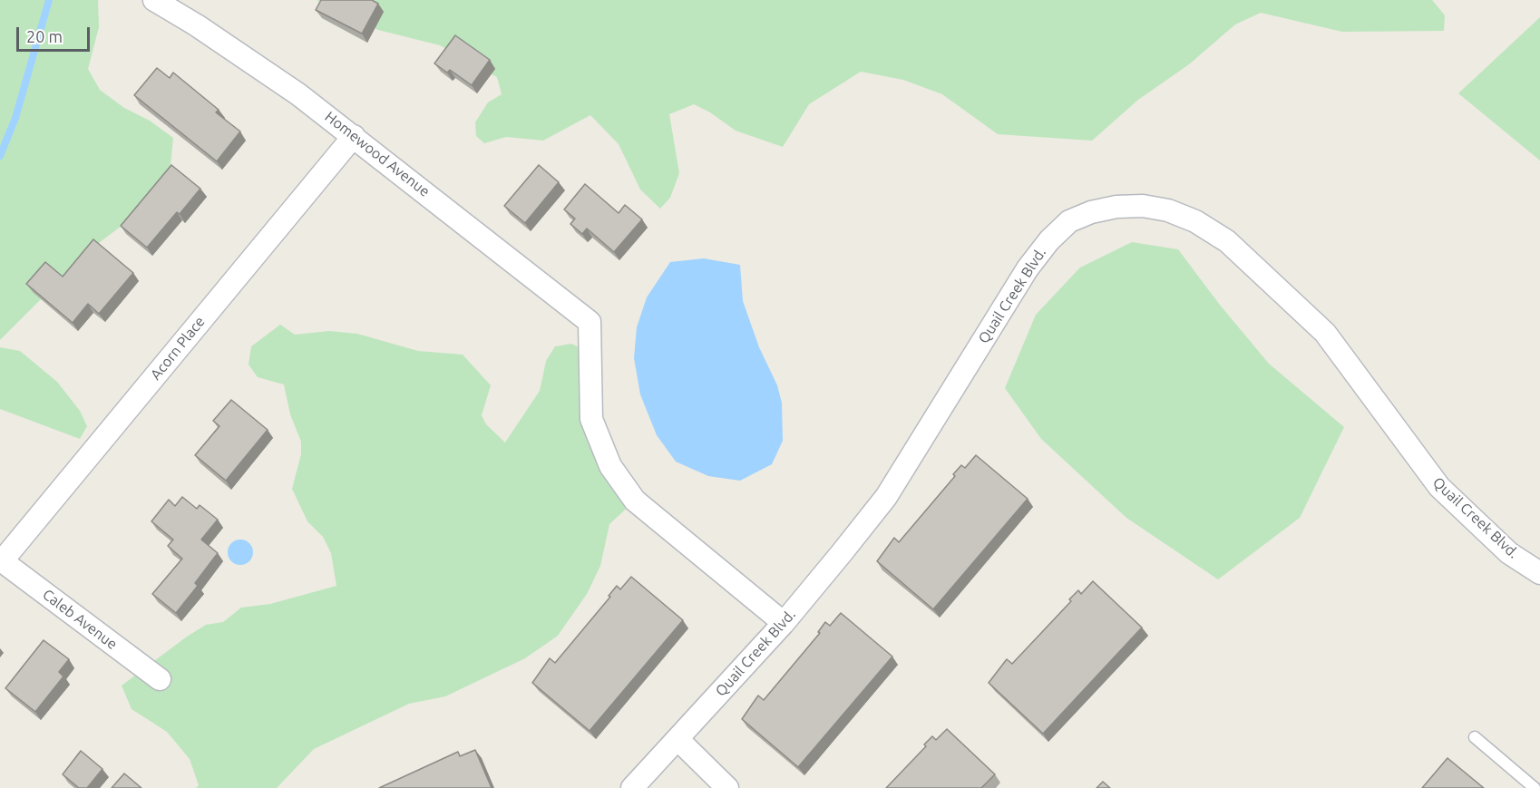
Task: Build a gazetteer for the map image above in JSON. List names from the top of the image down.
{
  "streets": {
    "street": [
      "Homewood Avenue",
      "Quail Creek Blvd.",
      "Acorn Place",
      "Caleb Avenue"
    ]
  },
  "crossings": [
    ["Homewood Avenue", "Quail Creek Blvd."],
    ["Homewood Avenue", "Acorn Place"],
    ["Acorn Place", "Caleb Avenue"]
  ],
  "scale_bar": "20 m"
}
